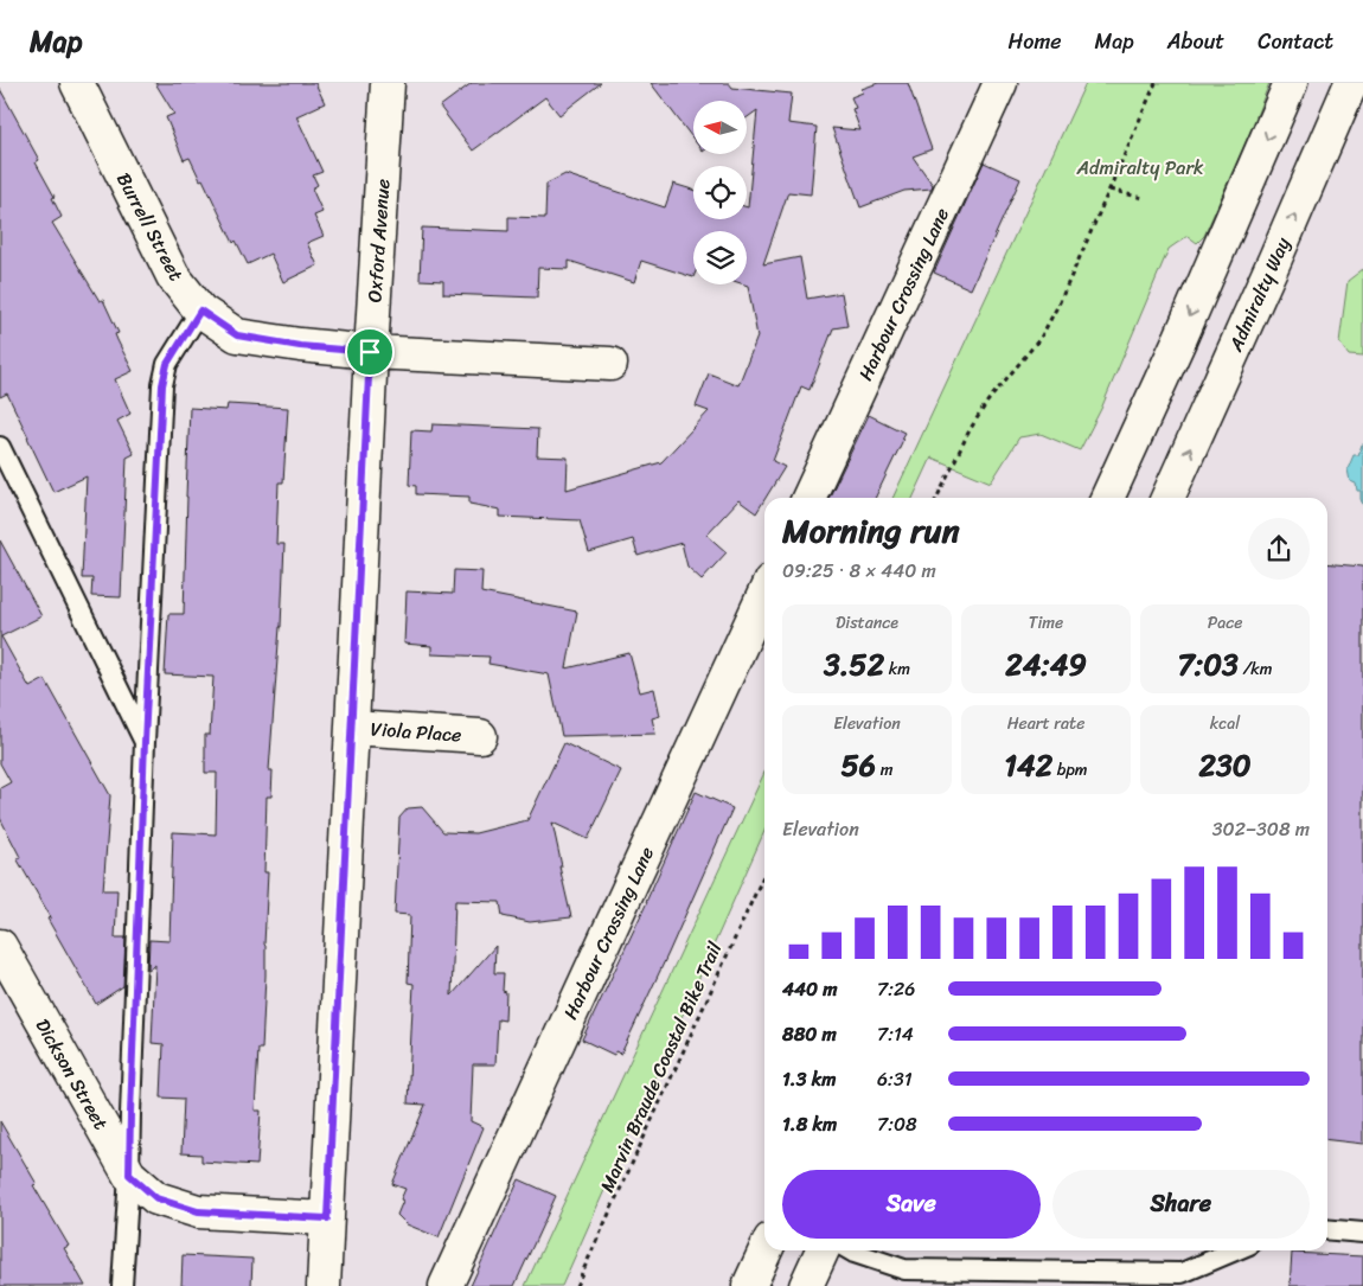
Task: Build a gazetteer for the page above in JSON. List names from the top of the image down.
{
  "streets": {
    "street": [
      "Burrell Street",
      "Oxford Avenue",
      "Harbour Crossing Lane",
      "Admiralty Way",
      "Viola Place",
      "Dickson Street"
    ],
    "path": ["Marvin Braude Coastal Bike Trail"]
  },
  "crossings": [
    ["Burrell Street", "Oxford Avenue"],
    ["Oxford Avenue", "Viola Place"],
    ["Oxford Avenue", "Dickson Street"]
  ],
  "parks": ["Admiralty Park"],
  "north": "left",
  "page": {
    "header": "Map",
    "nav": [
      "Home",
      "Map",
      "About",
      "Contact"
    ],
    "heading": ["Morning run", "09:25 · 8 × 440 m"],
    "stats": [
      ["Distance", "3.52 km"],
      ["Time", "24:49"],
      ["Pace", "7:03 /km"],
      ["Elevation", "56 m"],
      ["Heart rate", "142 bpm"],
      ["kcal", "230"]
    ],
    "chart": ["Elevation", "302–308 m"],
    "list": [
      {
        "name": "440 m",
        "note": "7:26"
      },
      {
        "name": "880 m",
        "note": "7:14"
      },
      {
        "name": "1.3 km",
        "note": "6:31"
      },
      {
        "name": "1.8 km",
        "note": "7:08"
      }
    ],
    "buttons": ["Save", "Share"]
  }
}
